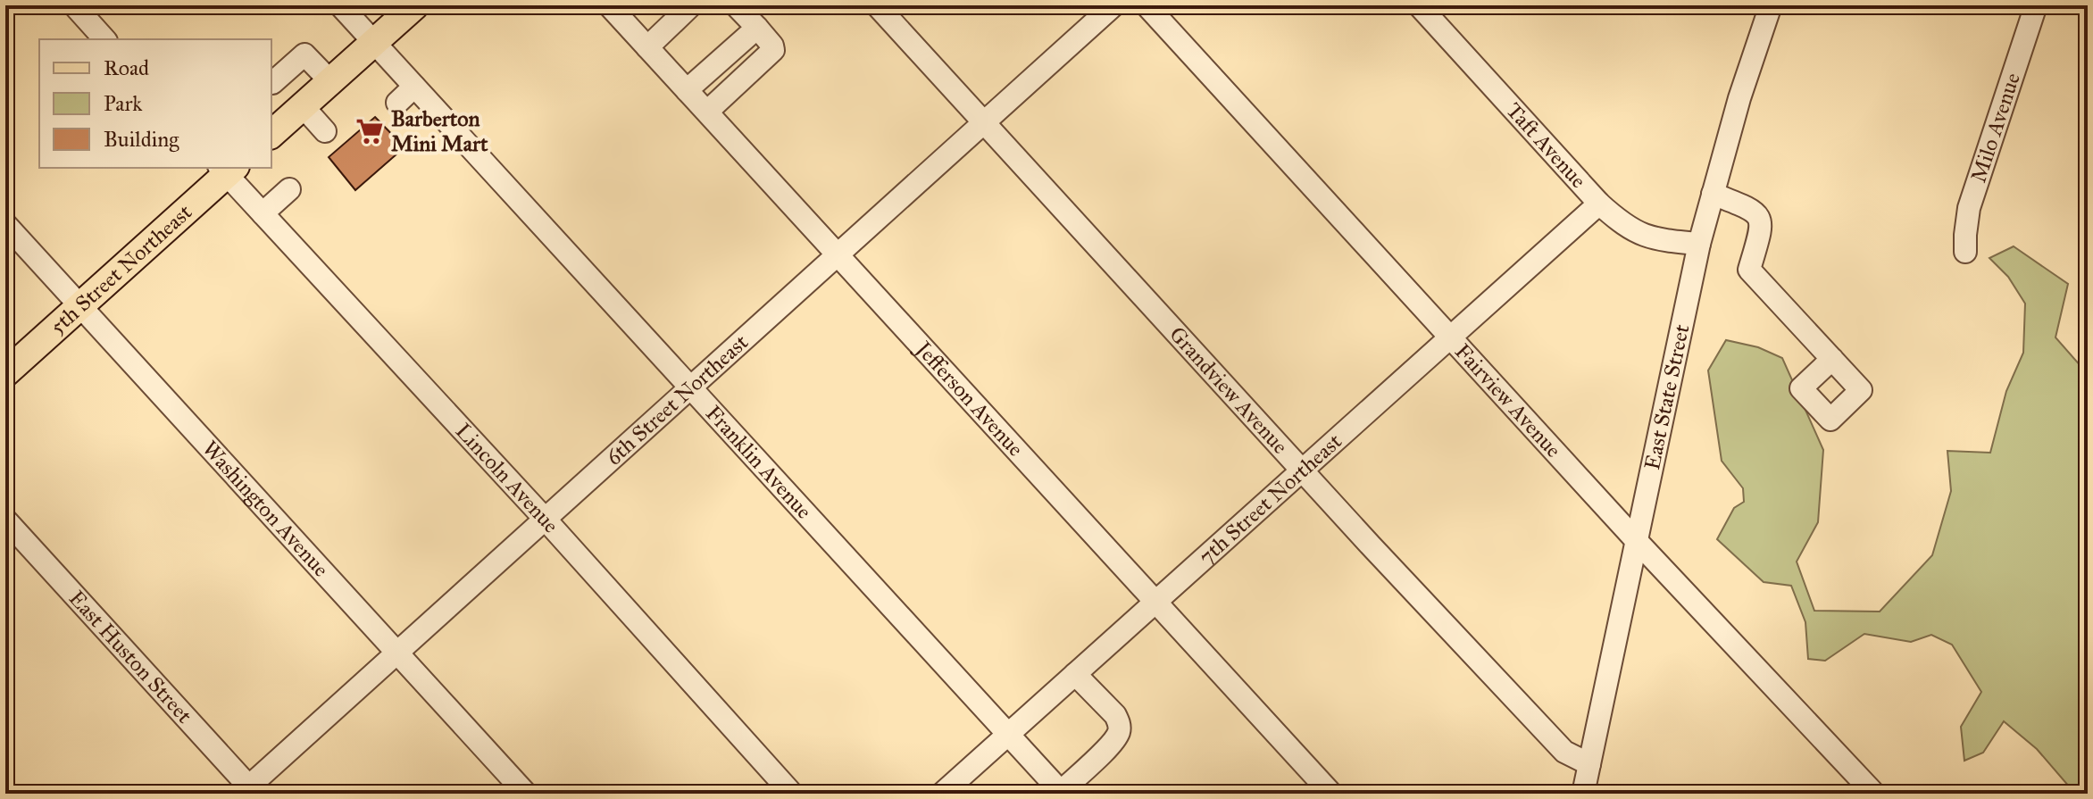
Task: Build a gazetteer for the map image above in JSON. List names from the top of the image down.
{
  "streets": {
    "main road": ["5th Street Northeast"],
    "street": [
      "Milo Avenue",
      "Taft Avenue",
      "Grandview Avenue",
      "East State Street",
      "6th Street Northeast",
      "Jefferson Avenue",
      "Fairview Avenue",
      "Franklin Avenue",
      "Lincoln Avenue",
      "7th Street Northeast",
      "Washington Avenue",
      "East Huston Street"
    ]
  },
  "crossings": [
    ["Taft Avenue", "East State Street"],
    ["Taft Avenue", "7th Street Northeast"],
    ["5th Street Northeast", "Lincoln Avenue"],
    ["5th Street Northeast", "Washington Avenue"],
    ["Grandview Avenue", "East State Street"],
    ["Grandview Avenue", "6th Street Northeast"],
    ["Grandview Avenue", "7th Street Northeast"],
    ["East State Street", "Fairview Avenue"],
    ["6th Street Northeast", "Jefferson Avenue"],
    ["6th Street Northeast", "Franklin Avenue"],
    ["6th Street Northeast", "Lincoln Avenue"],
    ["6th Street Northeast", "Washington Avenue"],
    ["6th Street Northeast", "East Huston Street"],
    ["Jefferson Avenue", "7th Street Northeast"],
    ["Fairview Avenue", "7th Street Northeast"],
    ["Franklin Avenue", "7th Street Northeast"]
  ],
  "places": {
    "supermarket": ["Barberton Mini Mart"]
  },
  "legend": ["Road", "Park", "Building"]
}
